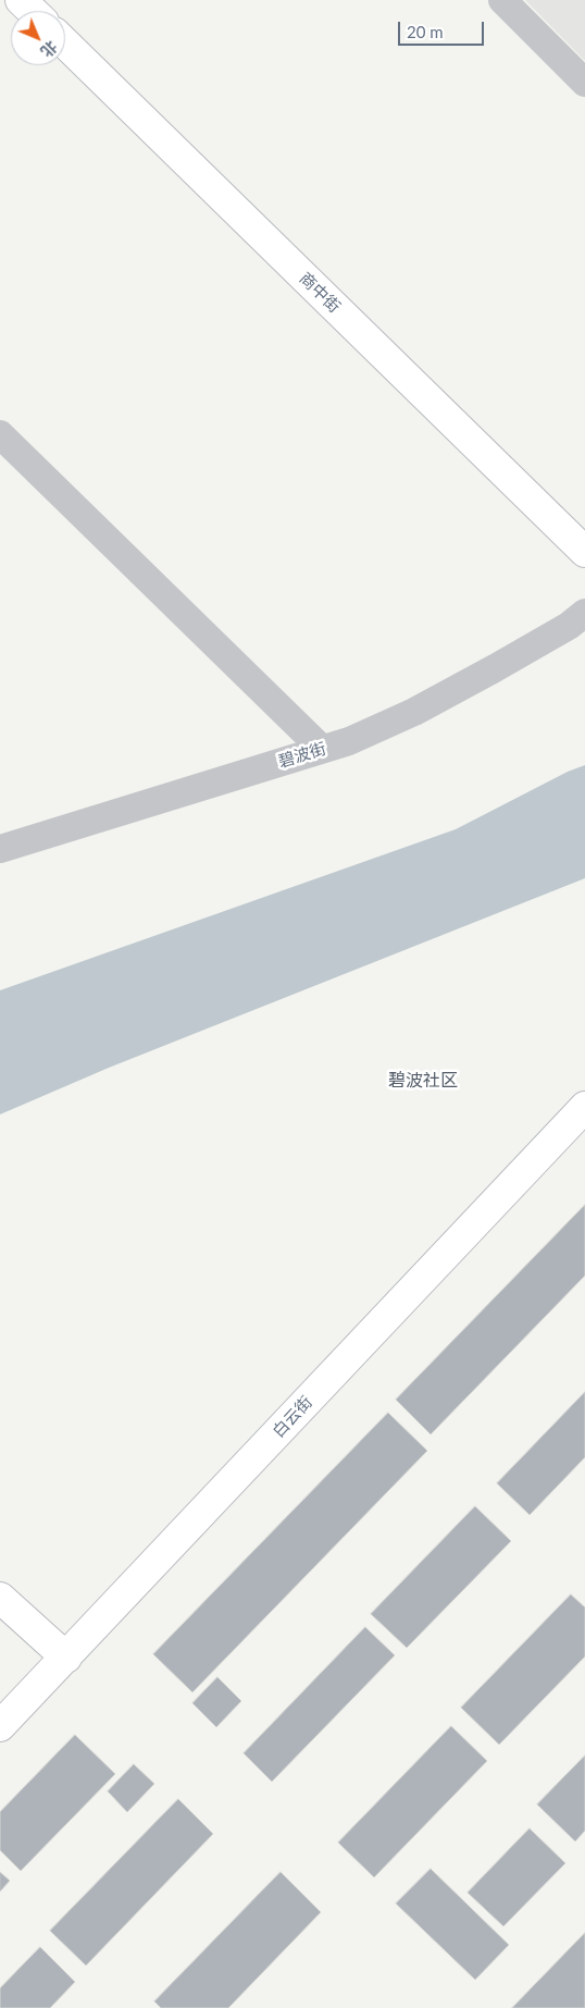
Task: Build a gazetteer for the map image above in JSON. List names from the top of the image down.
{
  "streets": {
    "street": ["商中街", "碧波街", "白云街"]
  },
  "districts": ["碧波社区"],
  "scale_bar": "20 m",
  "north": "bottom right"
}
